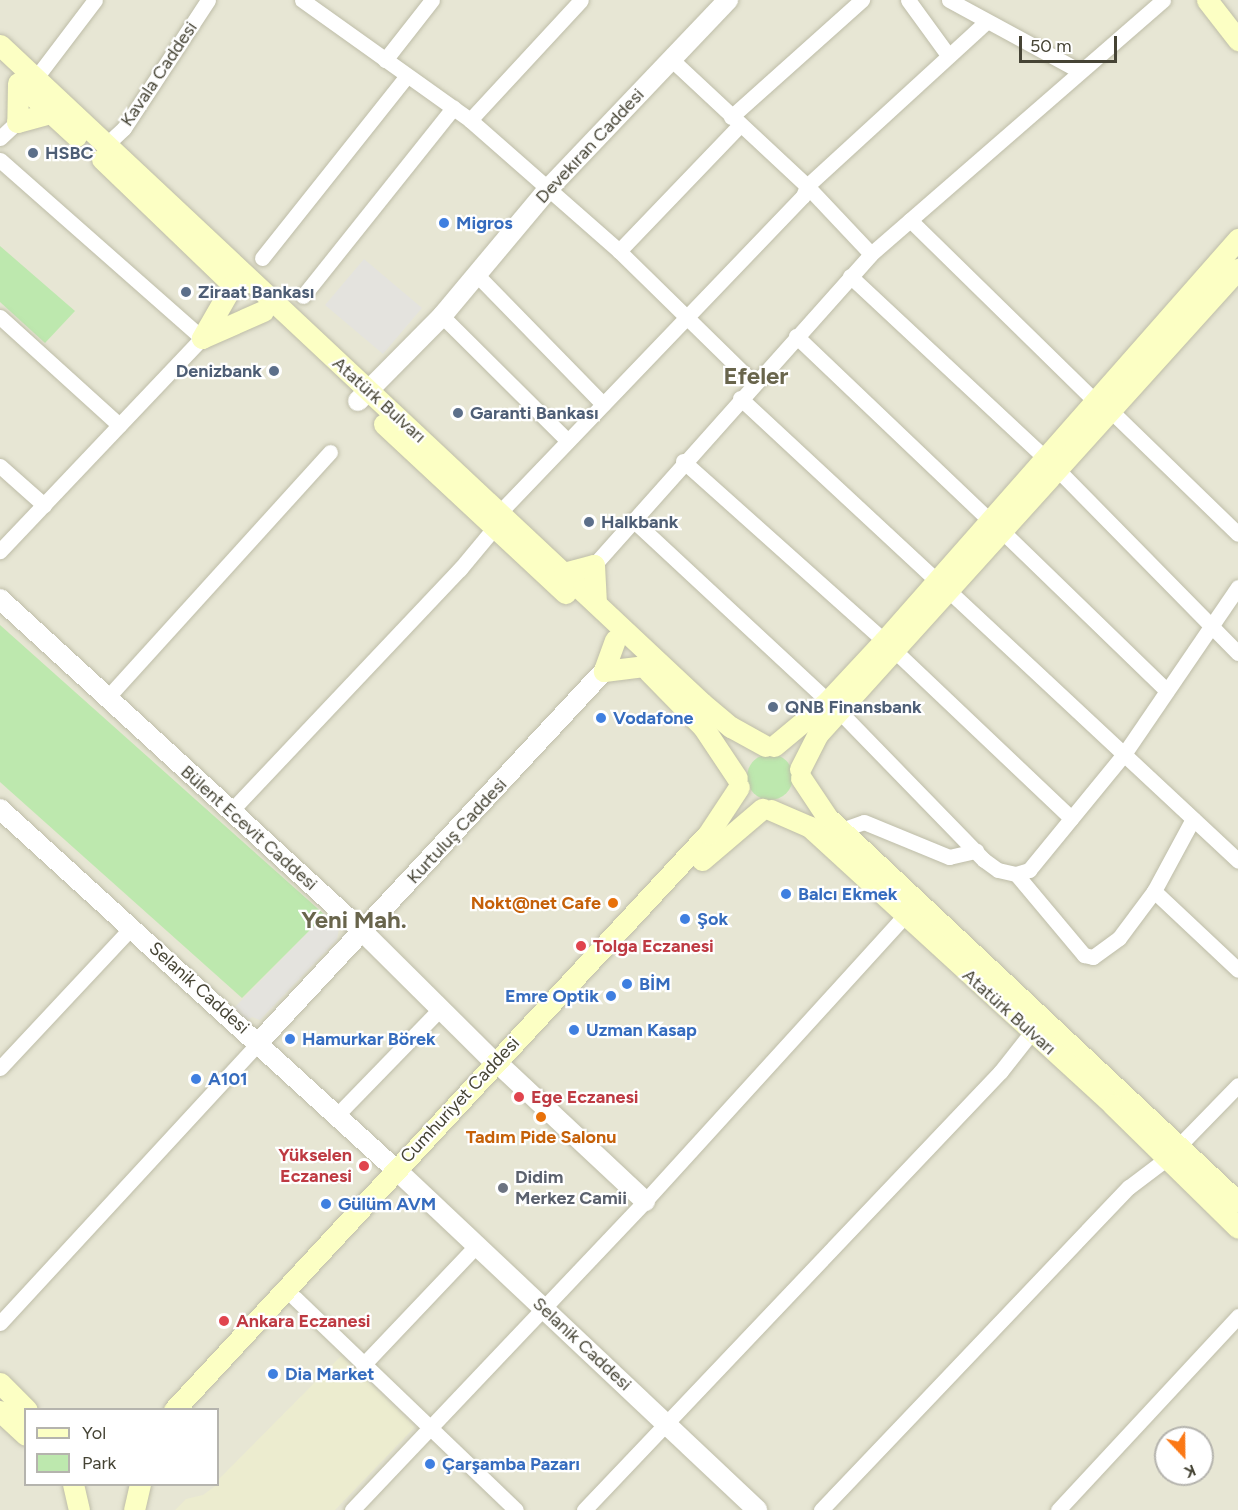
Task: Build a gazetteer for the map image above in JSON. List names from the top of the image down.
{
  "streets": {
    "main road": ["Atatürk Bulvarı", "Cumhuriyet Caddesi"],
    "street": [
      "Kavala Caddesi",
      "Devekıran Caddesi",
      "Bülent Ecevit Caddesi",
      "Kurtuluş Caddesi",
      "Selanik Caddesi"
    ]
  },
  "crossings": [
    ["Kavala Caddesi", "Atatürk Bulvarı"],
    ["Devekıran Caddesi", "Atatürk Bulvarı"],
    ["Atatürk Bulvarı", "Cumhuriyet Caddesi"],
    ["Bülent Ecevit Caddesi", "Kurtuluş Caddesi"],
    ["Bülent Ecevit Caddesi", "Cumhuriyet Caddesi"],
    ["Kurtuluş Caddesi", "Selanik Caddesi"],
    ["Selanik Caddesi", "Cumhuriyet Caddesi"]
  ],
  "districts": ["Efeler", "Yeni Mah."],
  "places": [
    "HSBC",
    "Migros",
    "Ziraat Bankası",
    "Denizbank",
    "Garanti Bankası",
    "Halkbank",
    "QNB Finansbank",
    "Vodafone",
    "Balcı Ekmek",
    "Nokt@net Cafe",
    "Şok",
    "Tolga Eczanesi",
    "BİM",
    "Emre Optik",
    "Uzman Kasap",
    "Hamurkar Börek",
    "A101",
    "Ege Eczanesi",
    "Tadım Pide Salonu",
    "Yükselen Eczanesi",
    "Didim Merkez Camii",
    "Gülüm AVM",
    "Ankara Eczanesi",
    "Dia Market",
    "Çarşamba Pazarı"
  ],
  "legend": ["Yol", "Park"],
  "scale_bar": "50 m",
  "north": "bottom"
}
